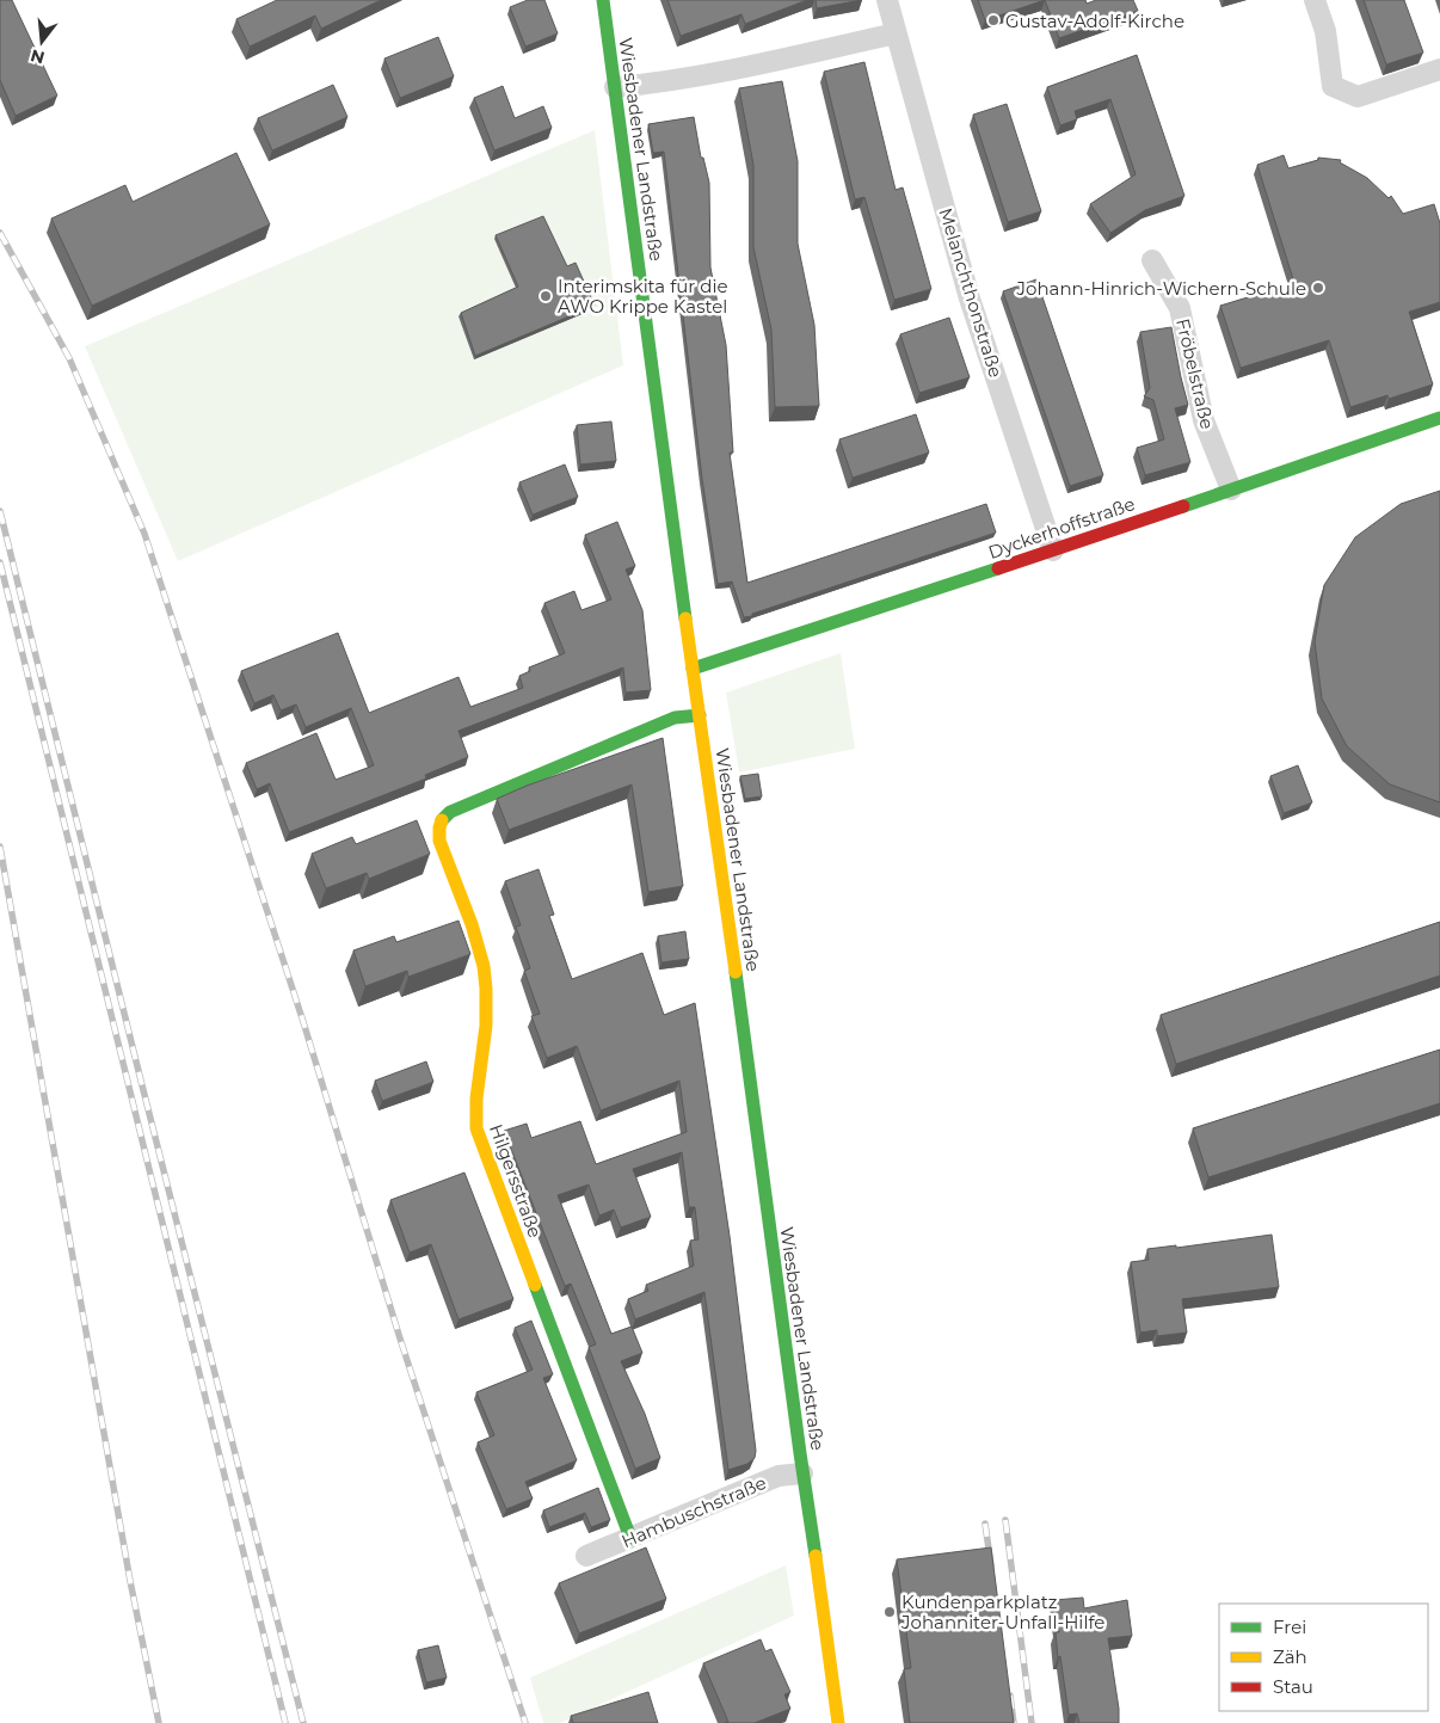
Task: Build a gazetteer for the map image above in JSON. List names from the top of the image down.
{
  "streets": {
    "street": [
      "Wiesbadener Landstraße",
      "Melanchthonstraße",
      "Fröbelstraße",
      "Dyckerhoffstraße",
      "Hilgersstraße",
      "Hambuschstraße"
    ]
  },
  "crossings": [
    ["Wiesbadener Landstraße", "Dyckerhoffstraße"],
    ["Wiesbadener Landstraße", "Hilgersstraße"],
    ["Wiesbadener Landstraße", "Hambuschstraße"],
    ["Melanchthonstraße", "Dyckerhoffstraße"],
    ["Fröbelstraße", "Dyckerhoffstraße"],
    ["Hilgersstraße", "Hambuschstraße"]
  ],
  "places": [
    "Gustav-Adolf-Kirche",
    "Johann-Hinrich-Wichern-Schule",
    "Interimskita für die AWO Krippe Kastel",
    "Kundenparkplatz Johanniter-Unfall-Hilfe"
  ],
  "legend": ["Frei", "Zäh", "Stau"],
  "north": "bottom"
}
